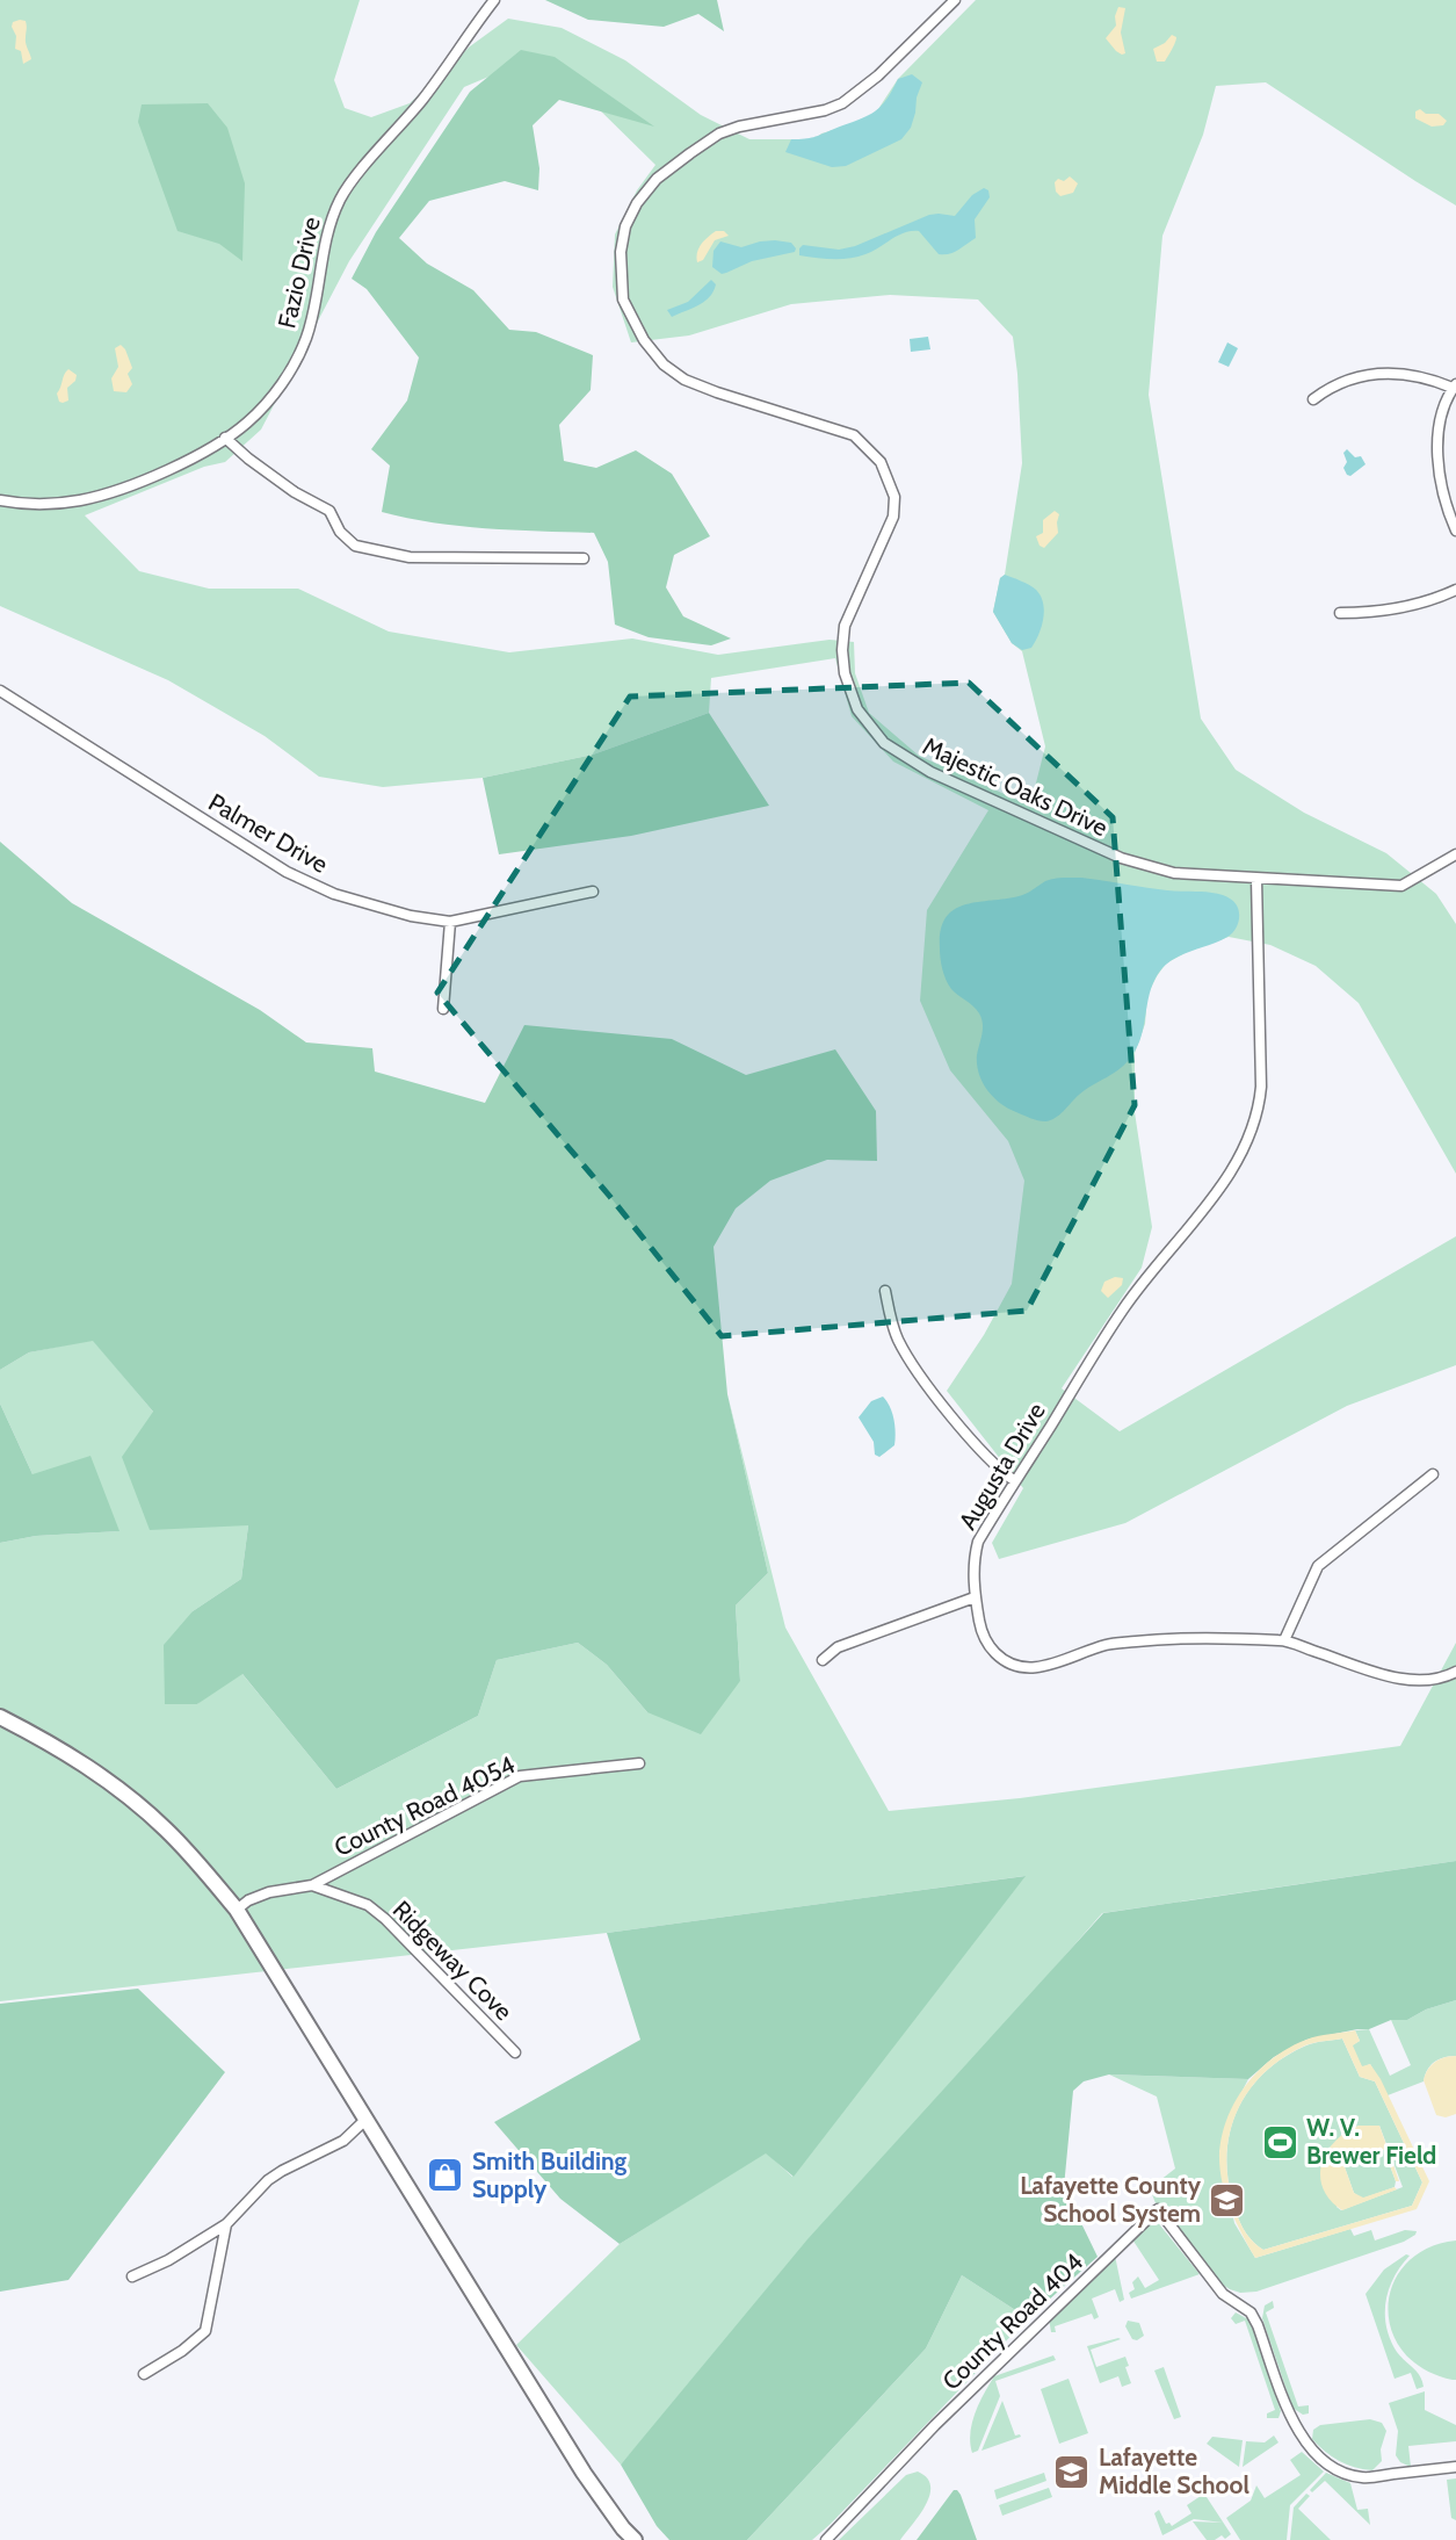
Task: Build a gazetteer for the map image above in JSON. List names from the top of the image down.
{
  "streets": {
    "street": [
      "Fazio Drive",
      "Majestic Oaks Drive",
      "Palmer Drive",
      "Augusta Drive",
      "County Road 4054",
      "Ridgeway Cove",
      "County Road 404"
    ]
  },
  "crossings": [
    ["Majestic Oaks Drive", "Augusta Drive"],
    ["County Road 4054", "Ridgeway Cove"]
  ],
  "places": {
    "sports": ["W. V. Brewer Field"],
    "shop": ["Smith Building Supply"],
    "school or university": ["Lafayette County School System", "Lafayette Middle School"]
  }
}
